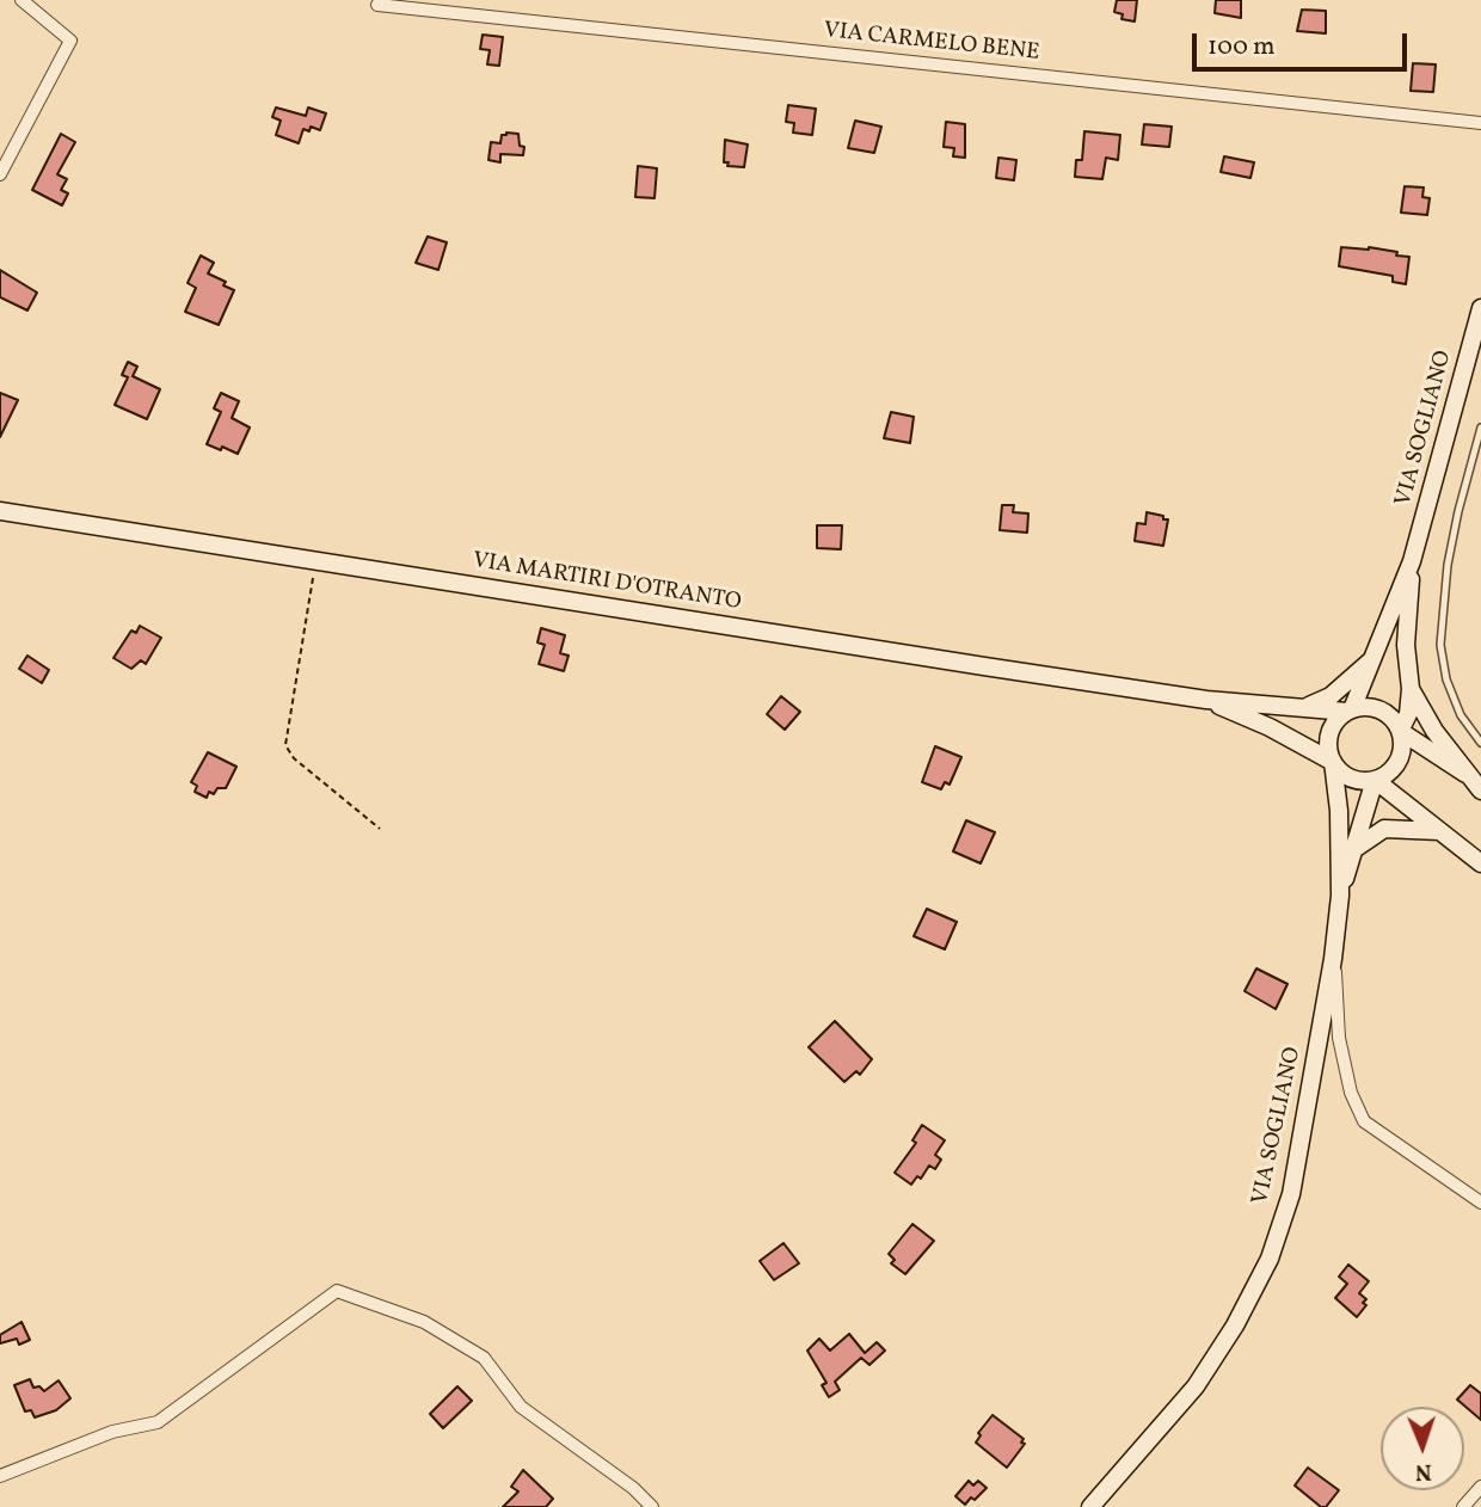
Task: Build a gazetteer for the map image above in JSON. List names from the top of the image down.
{
  "streets": {
    "main road": ["VIA SOGLIANO", "VIA MARTIRI D'OTRANTO"],
    "street": ["VIA CARMELO BENE"]
  },
  "crossings": [
    ["VIA SOGLIANO", "VIA MARTIRI D'OTRANTO"]
  ],
  "scale_bar": "100 m",
  "north": "bottom"
}
